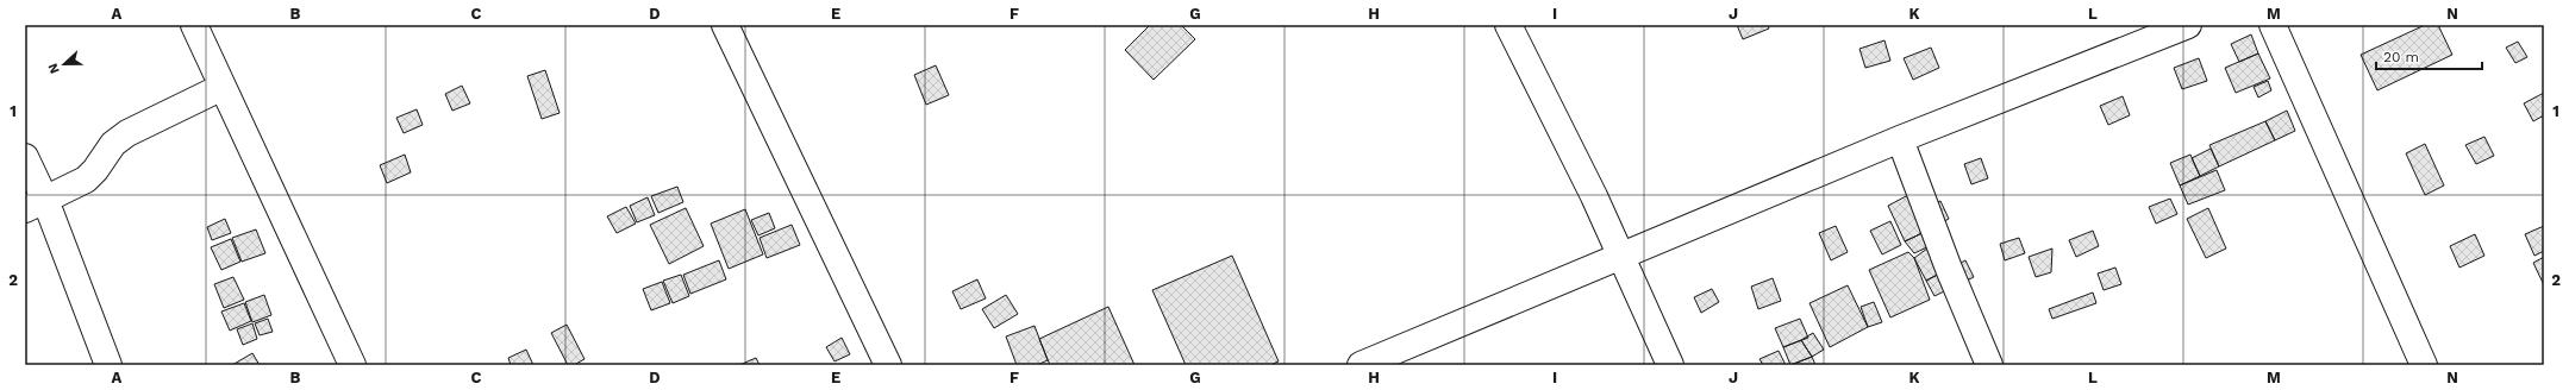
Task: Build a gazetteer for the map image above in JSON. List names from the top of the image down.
{
  "scale_bar": "20 m",
  "north": "left",
  "grid": {
    "columns": [
      "A",
      "B",
      "C",
      "D",
      "E",
      "F",
      "G",
      "H",
      "I",
      "J",
      "K",
      "L",
      "M",
      "N"
    ],
    "rows": ["1", "2"]
  }
}
